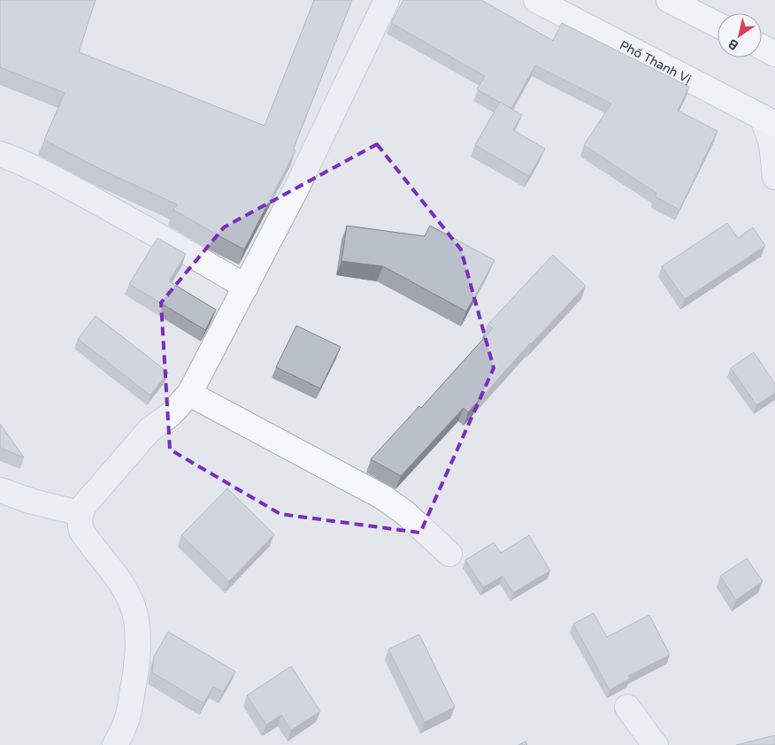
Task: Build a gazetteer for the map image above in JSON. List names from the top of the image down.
{
  "streets": {
    "main road": ["Phố Thanh Vị"]
  },
  "north": "bottom left"
}
